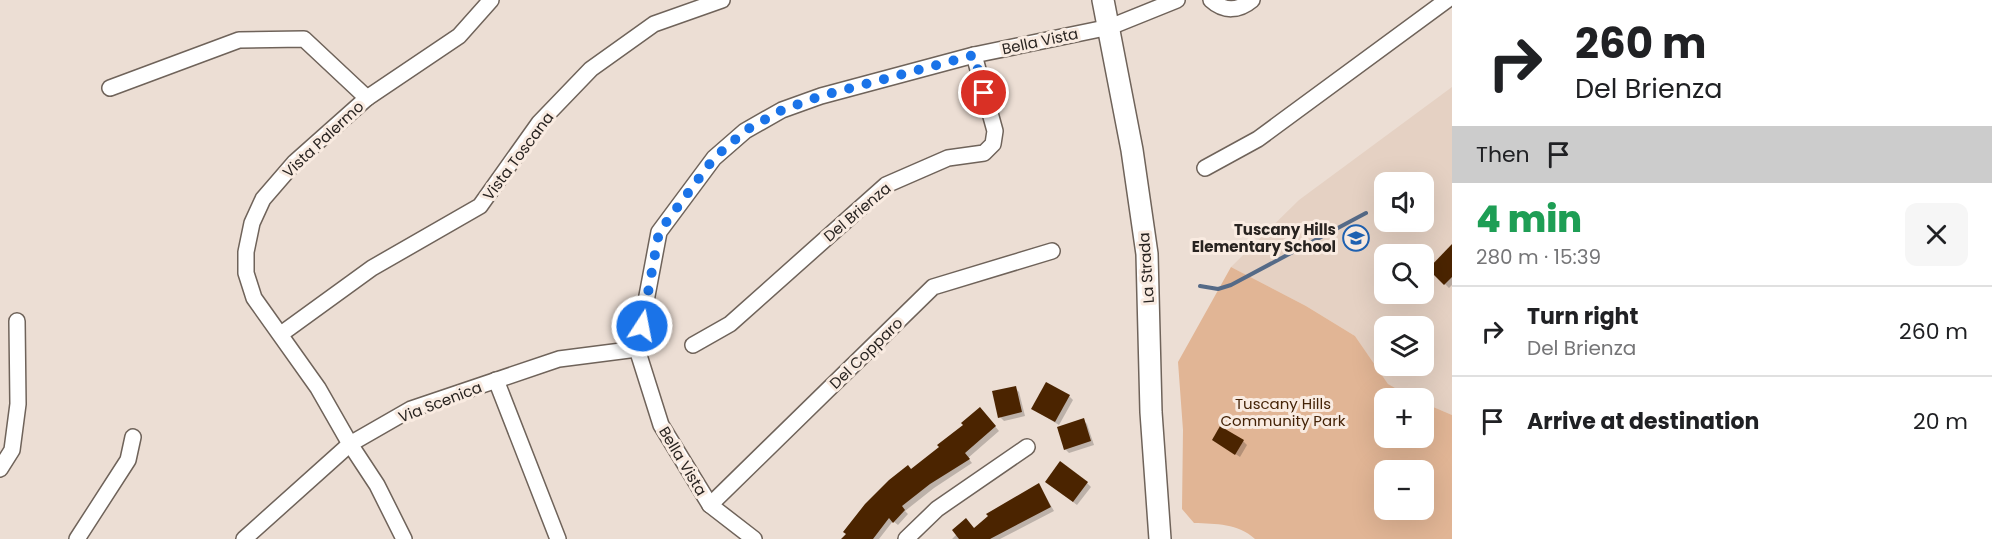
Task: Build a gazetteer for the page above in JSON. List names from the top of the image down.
{
  "streets": {
    "street": [
      "Bella Vista",
      "Vista Palermo",
      "Vista Toscana",
      "Del Brienza",
      "La Strada",
      "Del Copparo",
      "Via Scenica"
    ]
  },
  "crossings": [
    ["Bella Vista", "Del Brienza"],
    ["Bella Vista", "La Strada"],
    ["Bella Vista", "Del Copparo"],
    ["Bella Vista", "Via Scenica"],
    ["Vista Palermo", "Vista Toscana"],
    ["Vista Palermo", "Via Scenica"]
  ],
  "parks": ["Tuscany Hills Community Park"],
  "places": {
    "school or university": ["Tuscany Hills Elementary School"]
  },
  "page": {
    "turn": ["260 m", "Del Brienza"],
    "then": "Then",
    "map_buttons": ["+", "−"],
    "heading": ["4 min", "280 m · 15:39"],
    "list": [
      {
        "name": "Turn right",
        "note": "Del Brienza",
        "value": "260 m"
      },
      {
        "name": "Arrive at destination",
        "value": "20 m"
      }
    ]
  }
}
